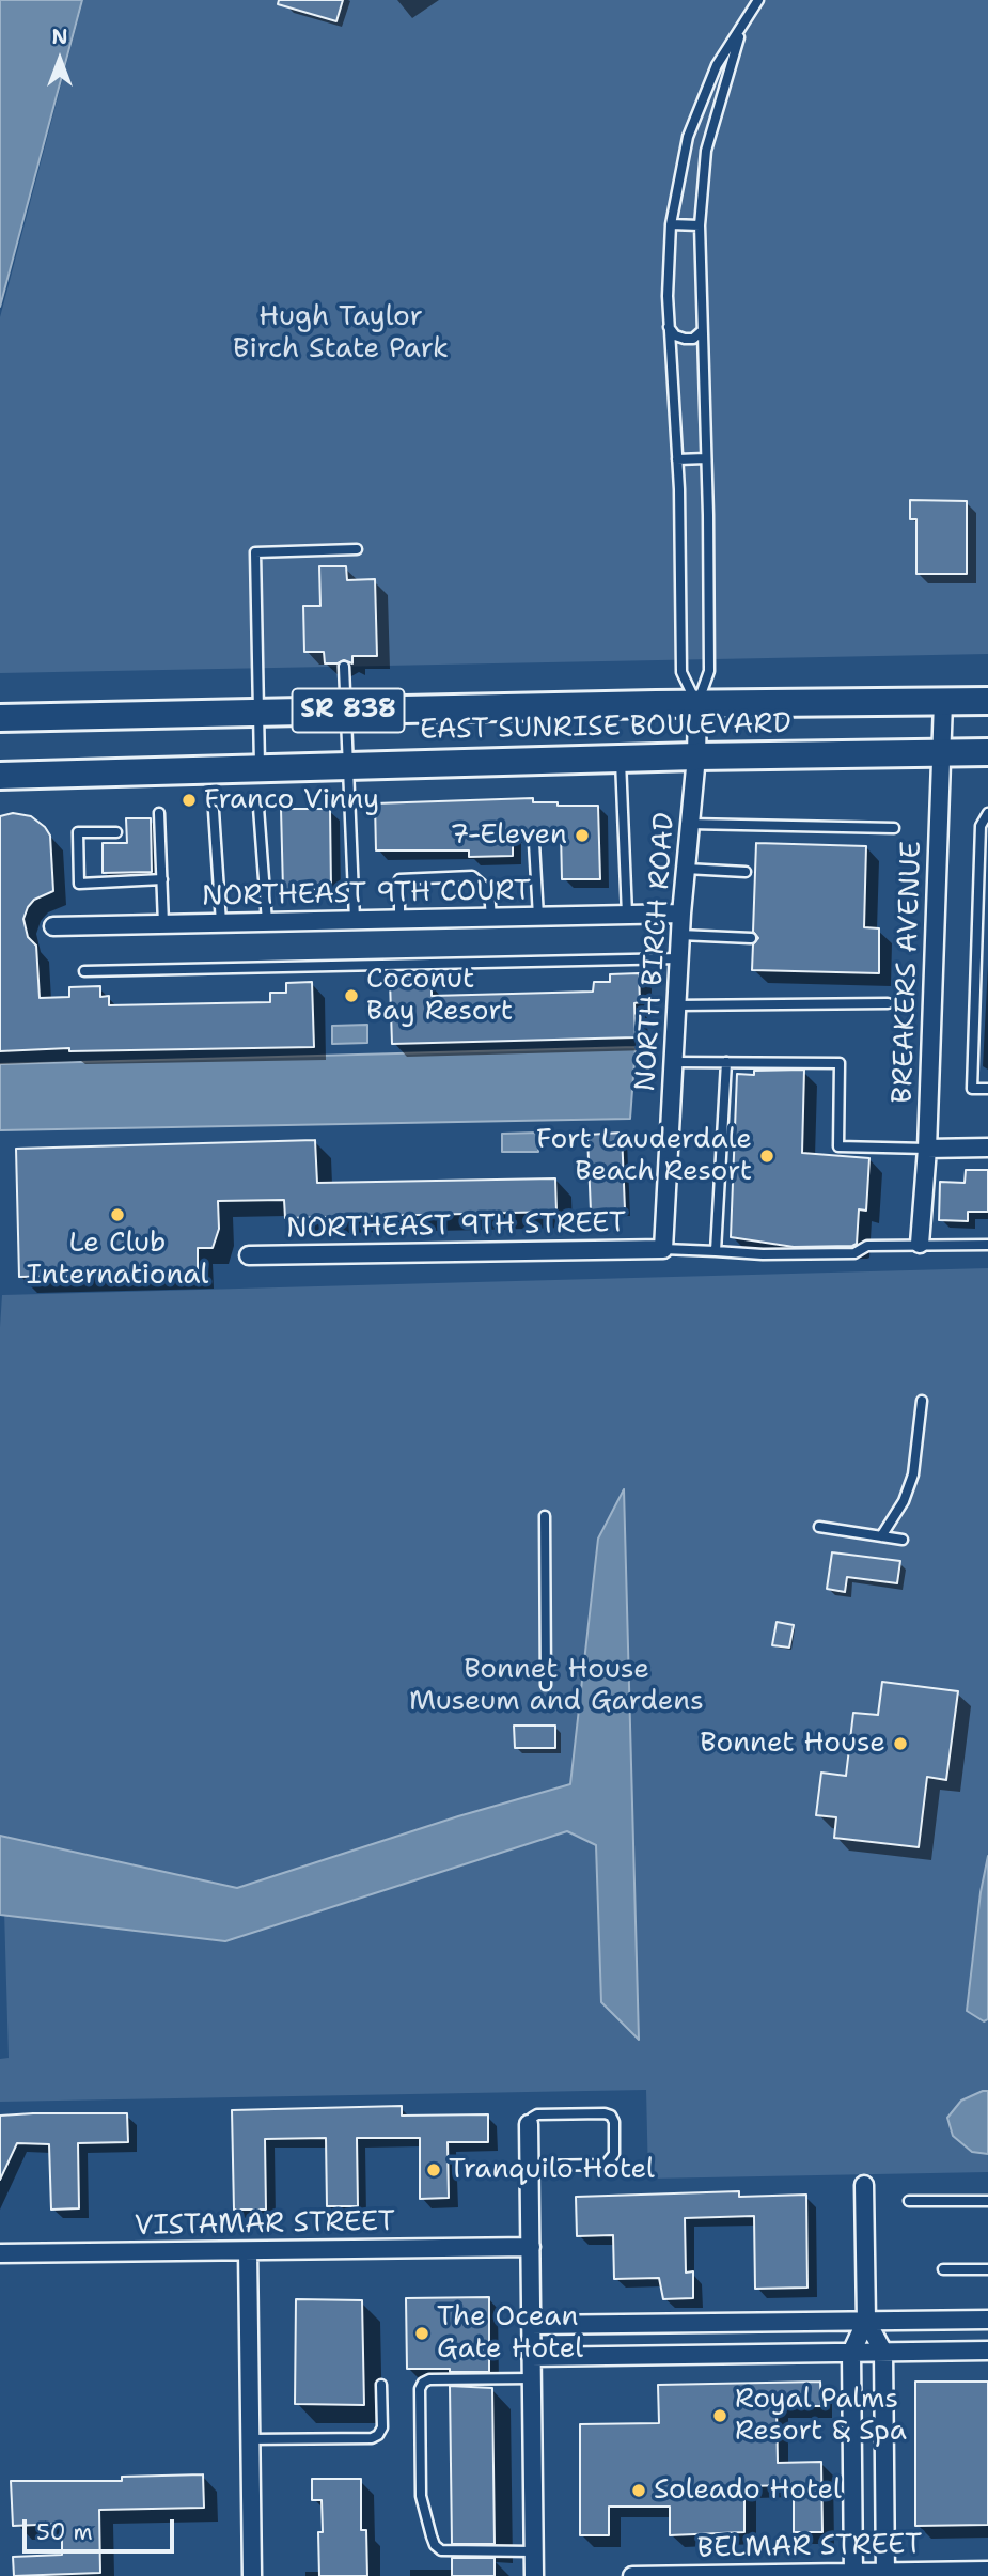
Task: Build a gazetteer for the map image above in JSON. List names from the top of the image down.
{
  "streets": {
    "main road": ["SR 838", "EAST SUNRISE BOULEVARD"],
    "street": [
      "NORTHEAST 9TH COURT",
      "NORTH BIRCH ROAD",
      "BREAKERS AVENUE",
      "NORTHEAST 9TH STREET",
      "VISTAMAR STREET",
      "BELMAR STREET"
    ]
  },
  "crossings": [
    ["EAST SUNRISE BOULEVARD", "NORTH BIRCH ROAD"],
    ["EAST SUNRISE BOULEVARD", "BREAKERS AVENUE"],
    ["NORTHEAST 9TH COURT", "NORTH BIRCH ROAD"],
    ["NORTH BIRCH ROAD", "NORTHEAST 9TH STREET"]
  ],
  "parks": ["Hugh Taylor Birch State Park", "Bonnet House Museum and Gardens"],
  "places": [
    "Franco Vinny",
    "7-Eleven",
    "Coconut Bay Resort",
    "Fort Lauderdale Beach Resort",
    "Le Club International",
    "Bonnet House",
    "Tranquilo Hotel",
    "The Ocean Gate Hotel",
    "Royal Palms Resort & Spa",
    "Soleado Hotel"
  ],
  "scale_bar": "50 m",
  "north": "top"
}
